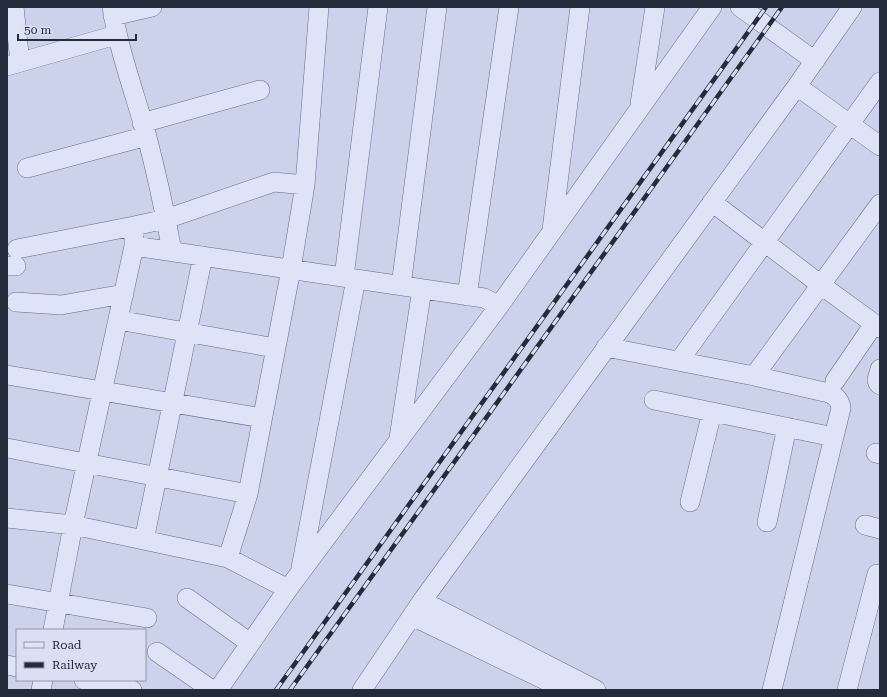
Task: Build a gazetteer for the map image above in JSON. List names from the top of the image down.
{
  "legend": ["Road", "Railway"],
  "scale_bar": "50 m"
}
